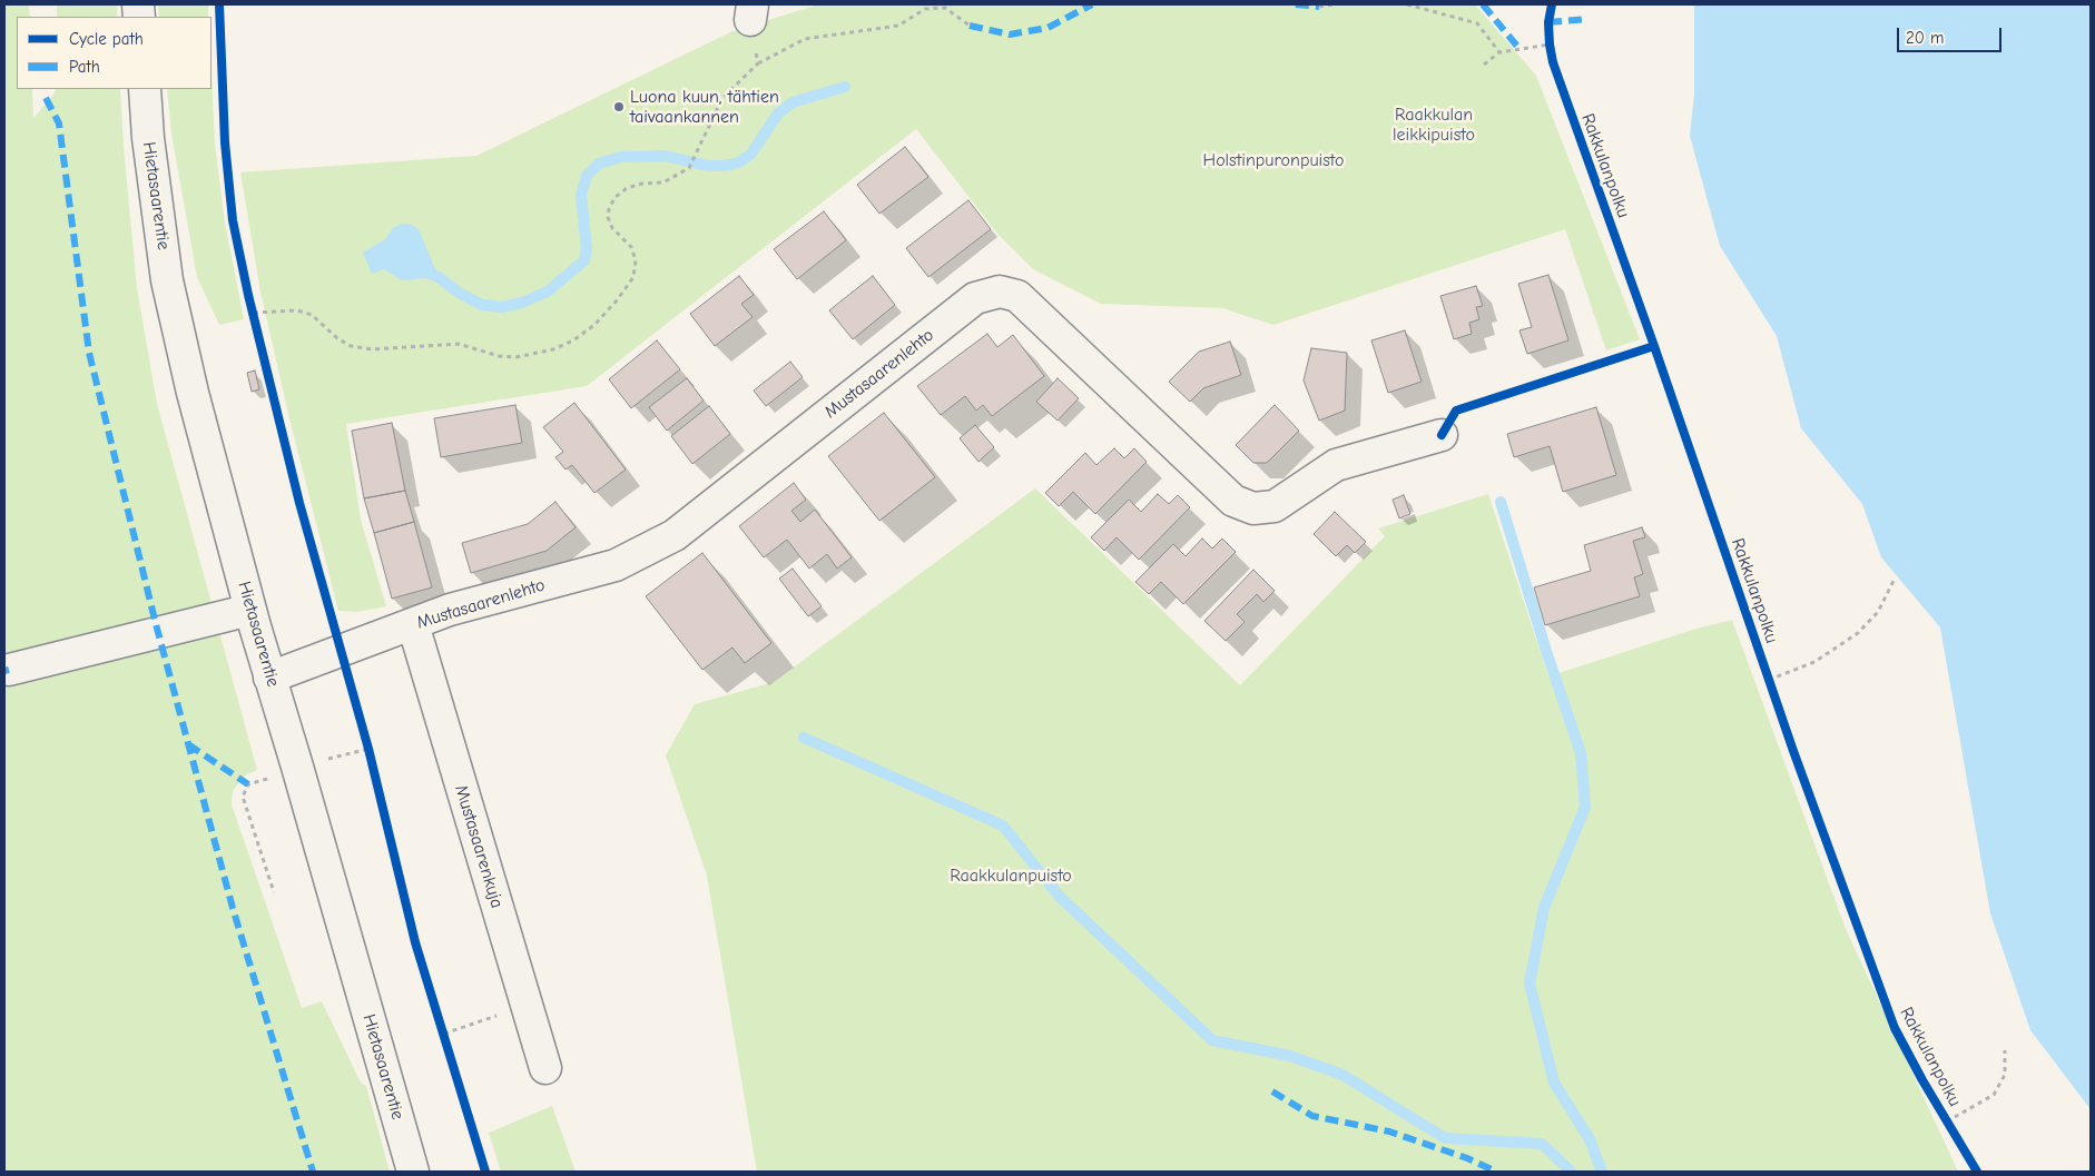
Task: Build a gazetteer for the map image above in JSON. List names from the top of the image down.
{
  "streets": {
    "street": ["Hietasaarentie", "Mustasaarenlehto", "Mustasaarenkuja"],
    "cycle path": ["Rakkulanpolku"]
  },
  "crossings": [
    ["Hietasaarentie", "Mustasaarenlehto"],
    ["Mustasaarenlehto", "Mustasaarenkuja"]
  ],
  "parks": ["Raakkulan leikkipuisto", "Holstinpuronpuisto", "Raakkulanpuisto"],
  "places": ["Luona kuun, tähtien taivaankannen"],
  "legend": ["Cycle path", "Path"],
  "scale_bar": "20 m"
}
